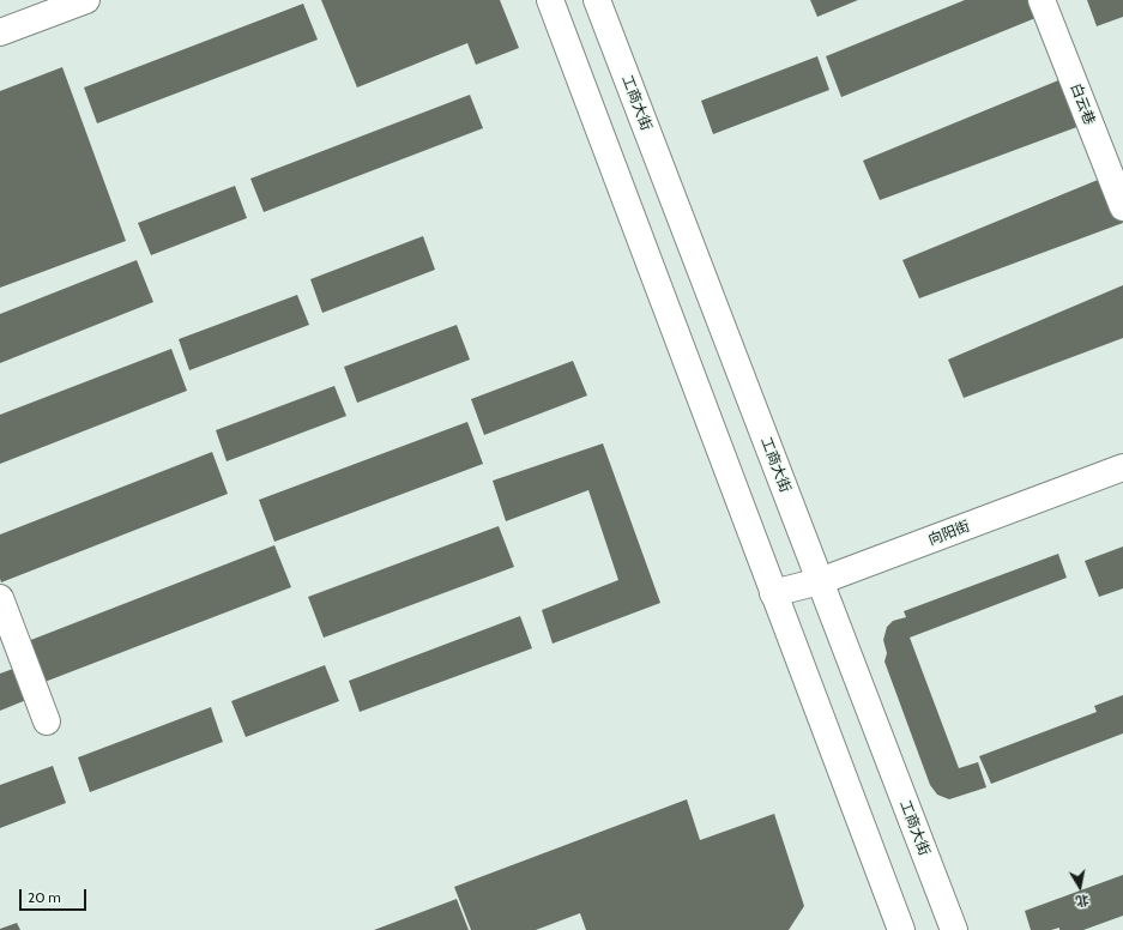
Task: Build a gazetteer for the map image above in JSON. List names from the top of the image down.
{
  "streets": {
    "main road": ["工商大街", "白云巷", "向阳街"]
  },
  "crossings": [
    ["工商大街", "向阳街"]
  ],
  "scale_bar": "20 m",
  "north": "bottom"
}
